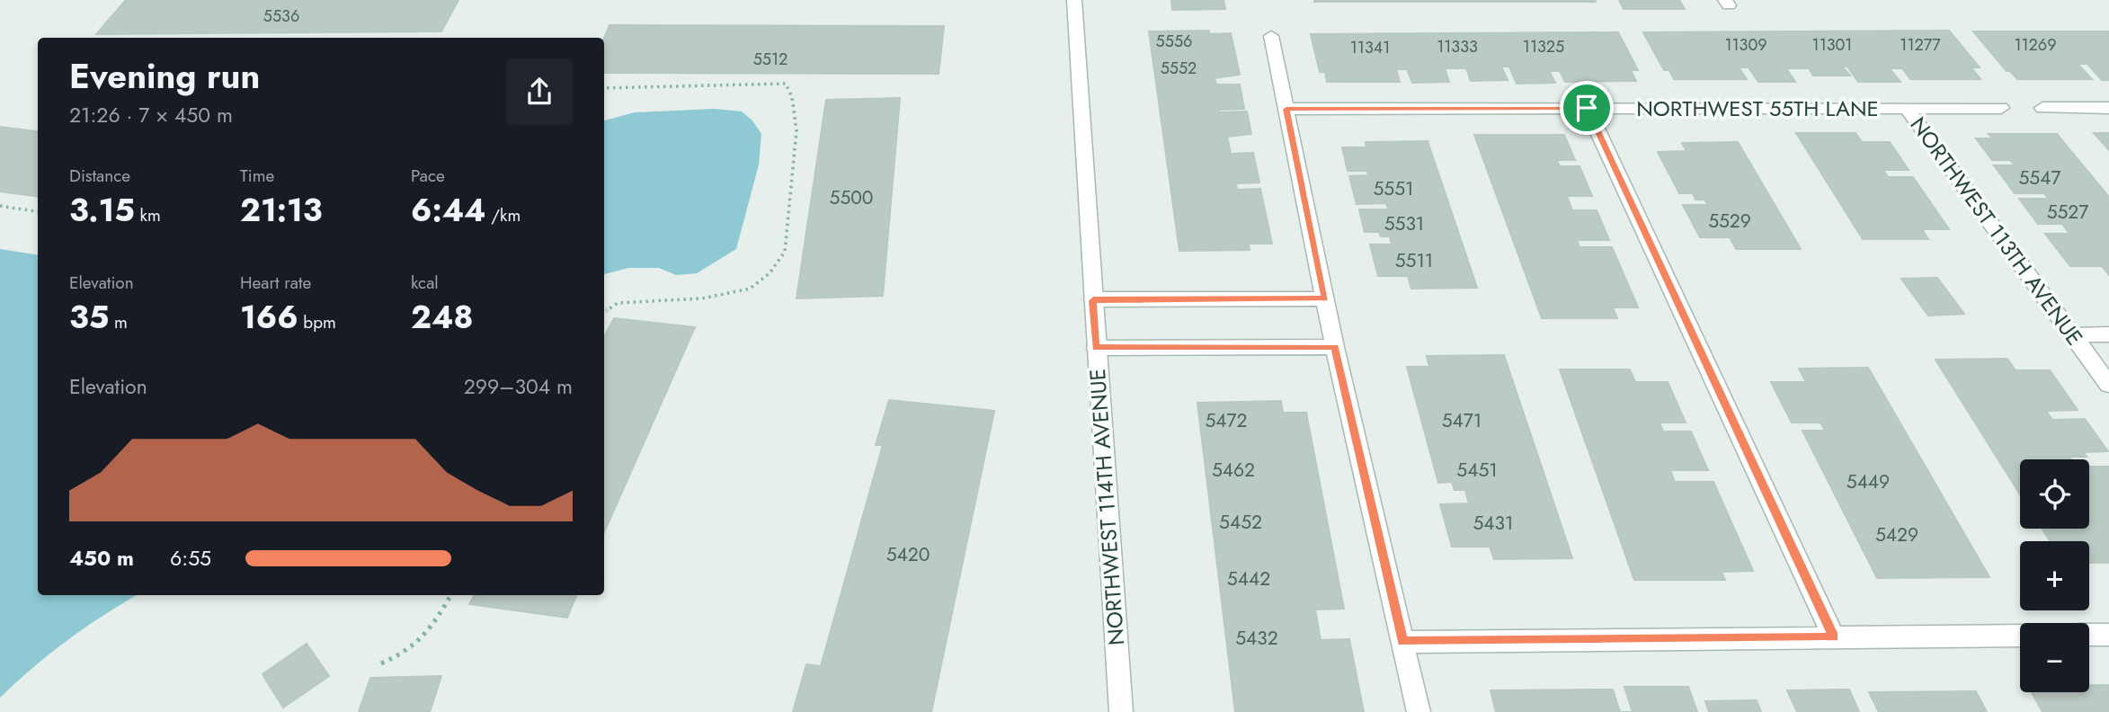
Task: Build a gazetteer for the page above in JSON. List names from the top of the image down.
{
  "streets": {
    "street": ["NORTHWEST 55TH LANE", "NORTHWEST 113TH AVENUE", "NORTHWEST 114TH AVENUE"]
  },
  "crossings": [
    ["NORTHWEST 55TH LANE", "NORTHWEST 113TH AVENUE"]
  ],
  "house_numbers": [
    "5536",
    "5556",
    "11309",
    "11301",
    "11277",
    "11269",
    "11333",
    "11325",
    "11341",
    "5512",
    "5552",
    "5547",
    "5551",
    "5500",
    "5527",
    "5529",
    "5531",
    "5511",
    "5472",
    "5471",
    "5462",
    "5451",
    "5449",
    "5452",
    "5431",
    "5429",
    "5420",
    "5442",
    "5432"
  ],
  "page": {
    "heading": ["Evening run", "21:26 · 7 × 450 m"],
    "stats": [
      ["Distance", "3.15 km"],
      ["Time", "21:13"],
      ["Pace", "6:44 /km"],
      ["Elevation", "35 m"],
      ["Heart rate", "166 bpm"],
      ["kcal", "248"]
    ],
    "chart": ["Elevation", "299–304 m"],
    "map_buttons": ["+", "−"],
    "list": [
      {
        "name": "450 m",
        "note": "6:55"
      }
    ]
  }
}
